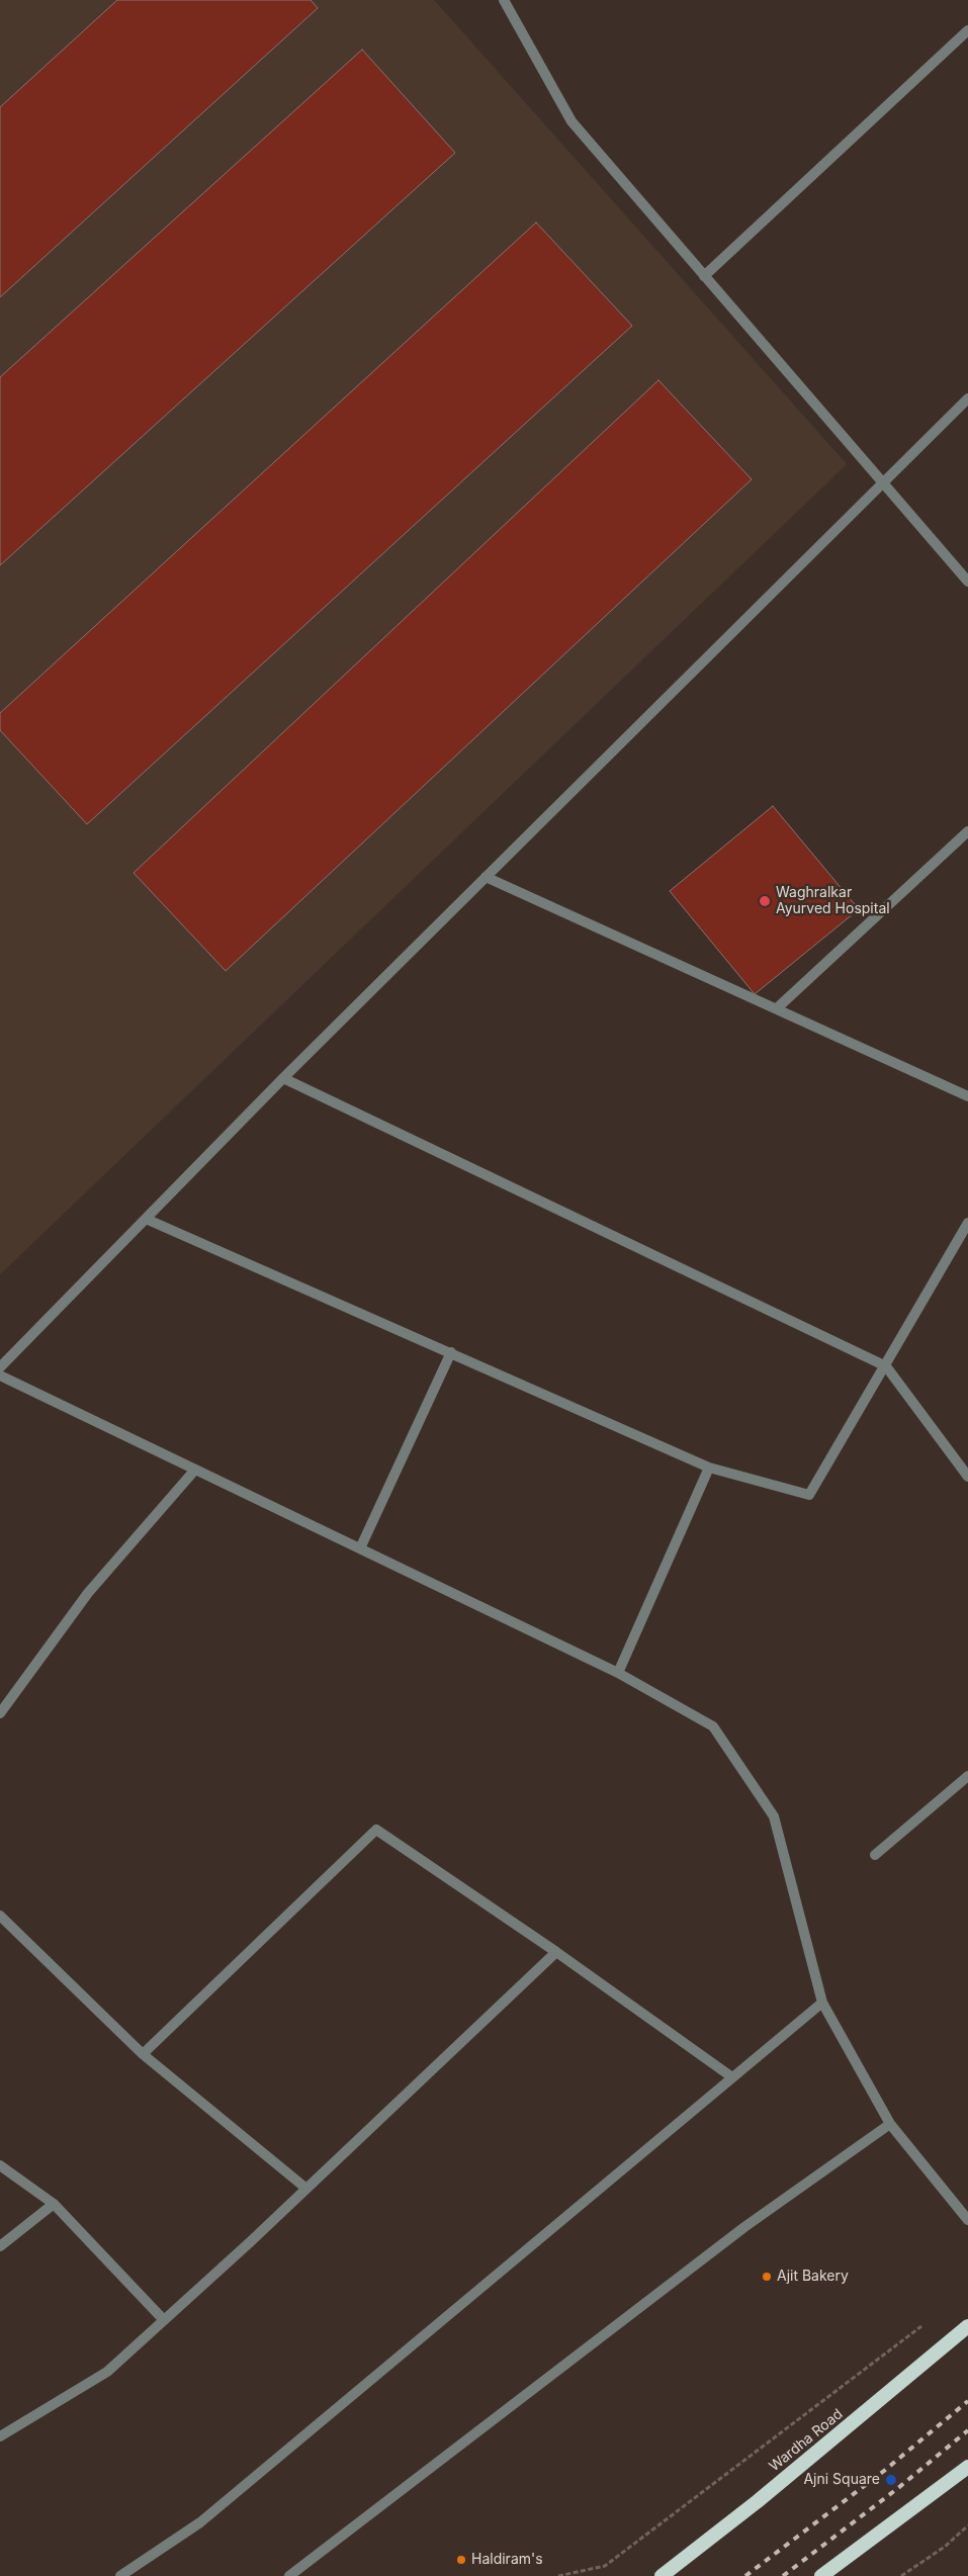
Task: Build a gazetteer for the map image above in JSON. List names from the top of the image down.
{
  "streets": {
    "highway": ["Wardha Road"]
  },
  "places": [
    "Waghralkar Ayurved Hospital",
    "Ajit Bakery",
    "Ajni Square",
    "Haldiram's"
  ]
}
